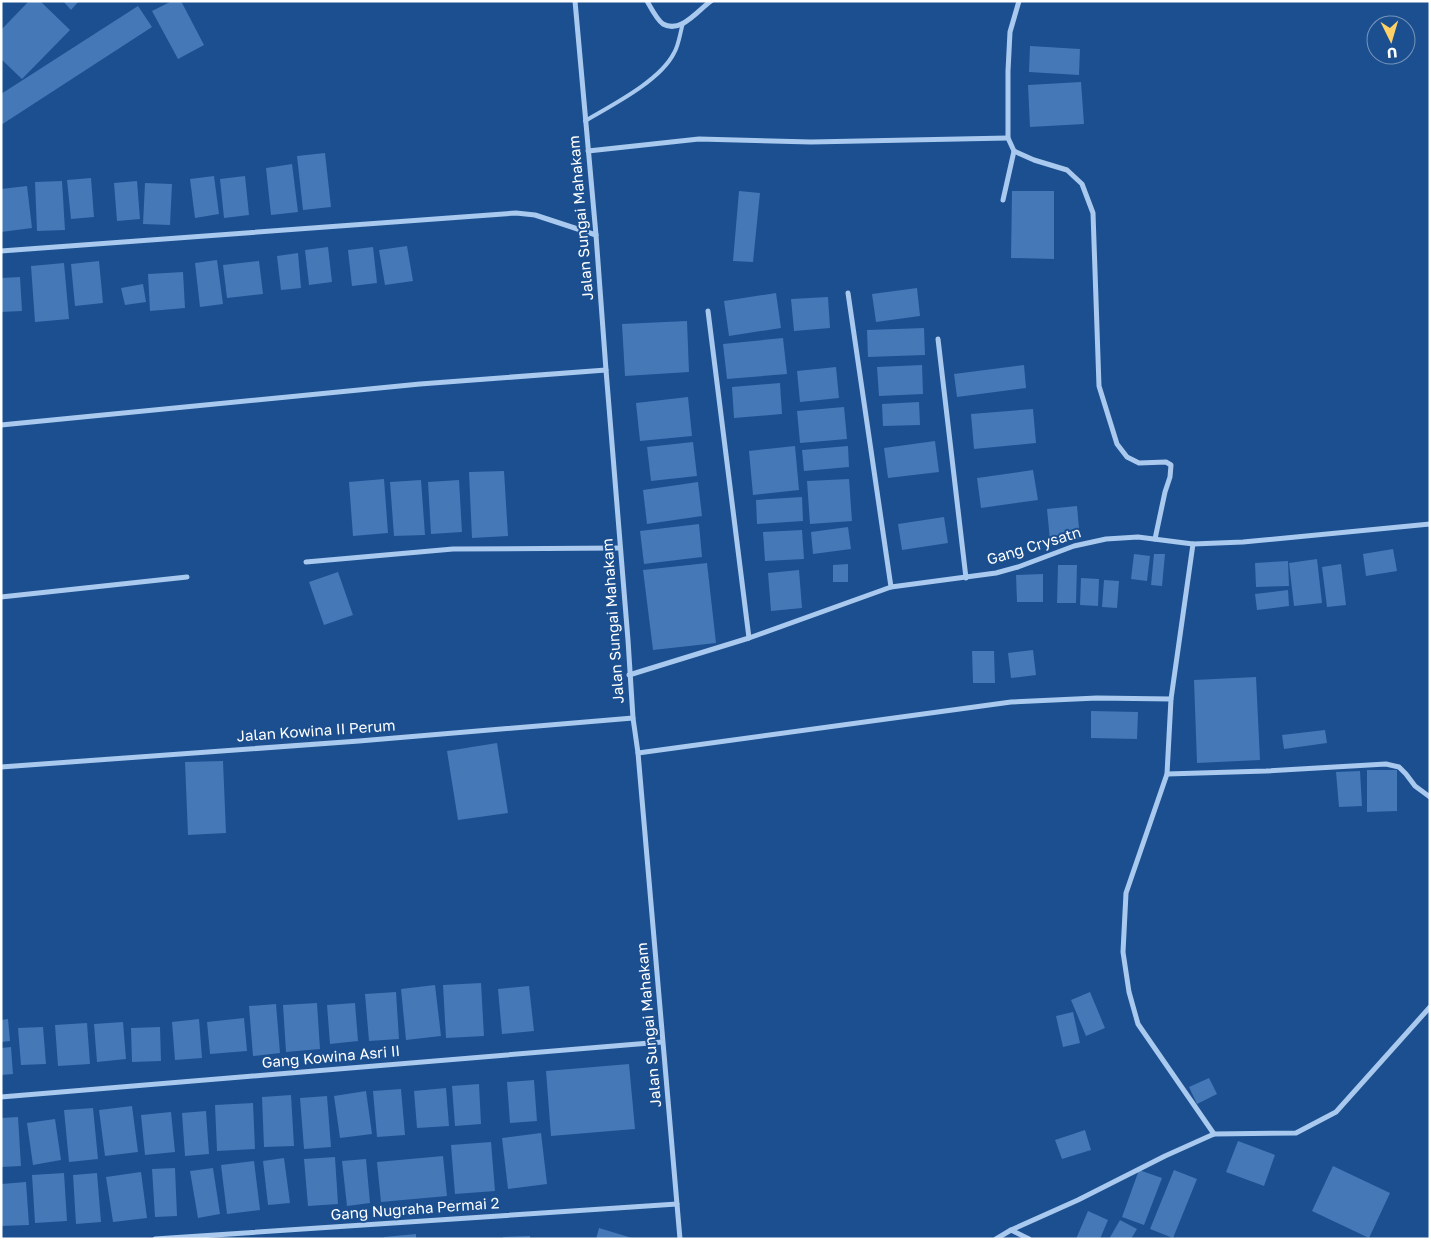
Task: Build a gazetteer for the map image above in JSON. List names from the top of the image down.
{
  "streets": {
    "street": [
      "Jalan Sungai Mahakam",
      "Gang Crysatn",
      "Jalan Kowina II Perum",
      "Gang Kowina Asri II",
      "Gang Nugraha Permai 2"
    ]
  },
  "crossings": [
    ["Jalan Sungai Mahakam", "Gang Crysatn"],
    ["Jalan Sungai Mahakam", "Jalan Kowina II Perum"],
    ["Jalan Sungai Mahakam", "Gang Kowina Asri II"],
    ["Jalan Sungai Mahakam", "Gang Nugraha Permai 2"]
  ],
  "north": "bottom"
}
